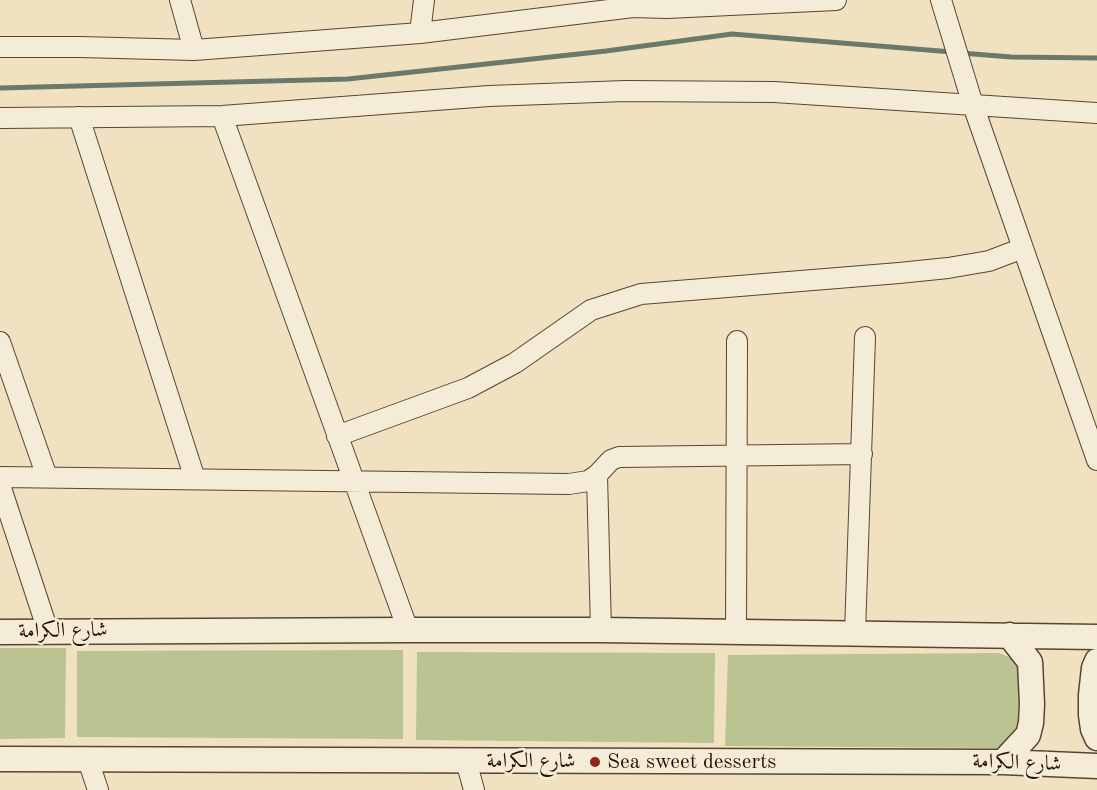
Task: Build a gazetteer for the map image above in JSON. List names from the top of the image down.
{
  "streets": {
    "street": ["شارع الكرامة"]
  },
  "places": ["Sea sweet desserts"]
}
